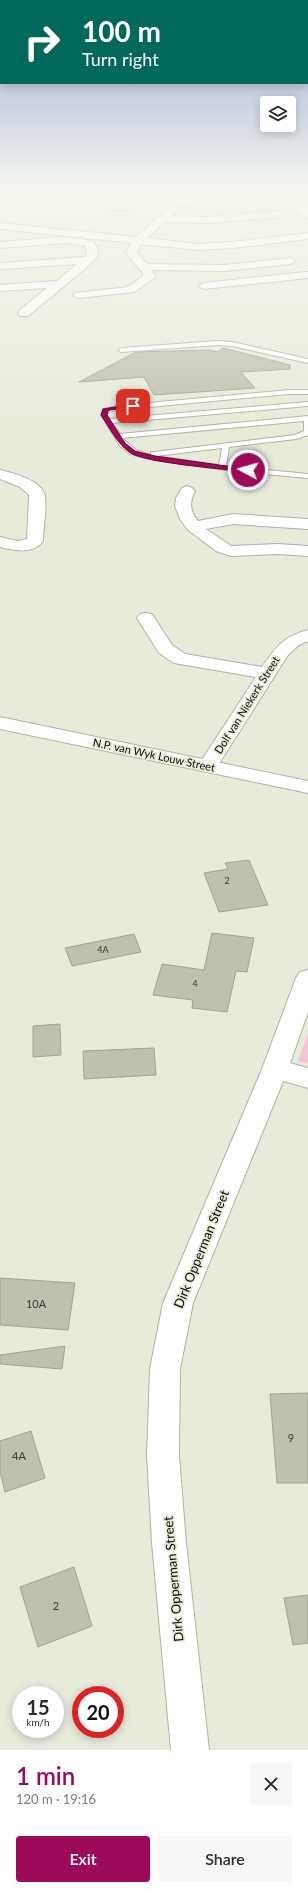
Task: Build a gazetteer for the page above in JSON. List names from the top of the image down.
{
  "streets": {
    "street": ["Dolf van Niekerk Street", "N.P. van Wyk Louw Street", "Dirk Opperman Street"]
  },
  "crossings": [
    ["Dolf van Niekerk Street", "N.P. van Wyk Louw Street"]
  ],
  "house_numbers": [
    "2",
    "4A",
    "4",
    "10A",
    "9",
    "4A",
    "2"
  ],
  "page": {
    "turn": ["100 m", "Turn right"],
    "speed": "15 km/h",
    "limit": "20",
    "heading": ["1 min", "120 m · 19:16"],
    "buttons": ["Exit", "Share"]
  }
}
